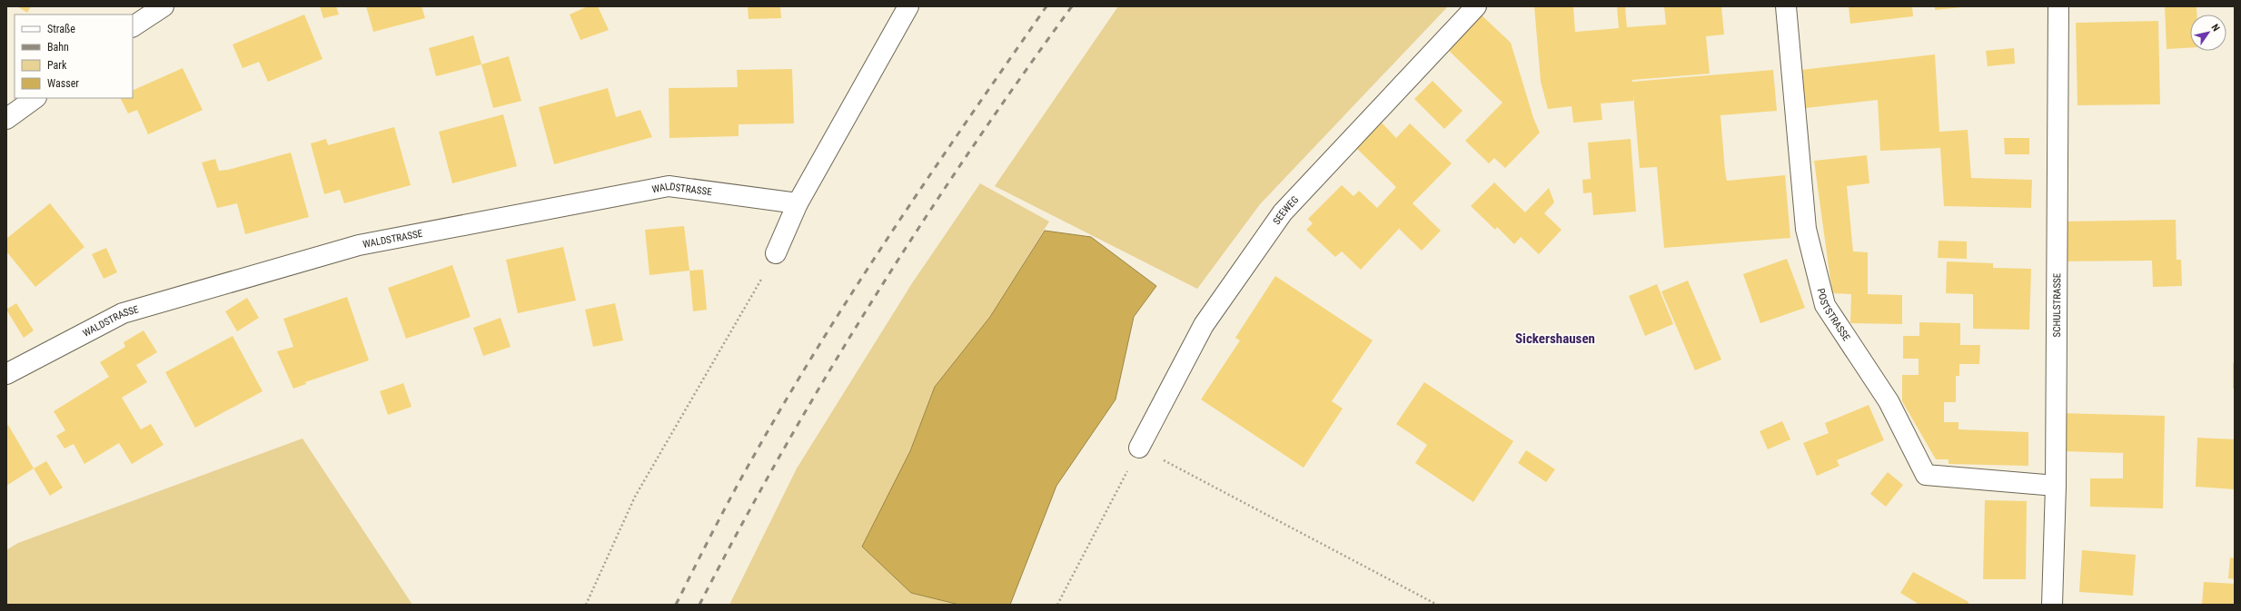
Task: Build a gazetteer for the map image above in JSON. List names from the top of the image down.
{
  "streets": {
    "street": [
      "WALDSTRASSE",
      "SEEWEG",
      "SCHULSTRASSE",
      "POSTSTRASSE"
    ]
  },
  "crossings": [
    ["SCHULSTRASSE", "POSTSTRASSE"]
  ],
  "districts": ["Sickershausen"],
  "legend": [
    "Straße",
    "Bahn",
    "Park",
    "Wasser"
  ],
  "north": "top right"
}
